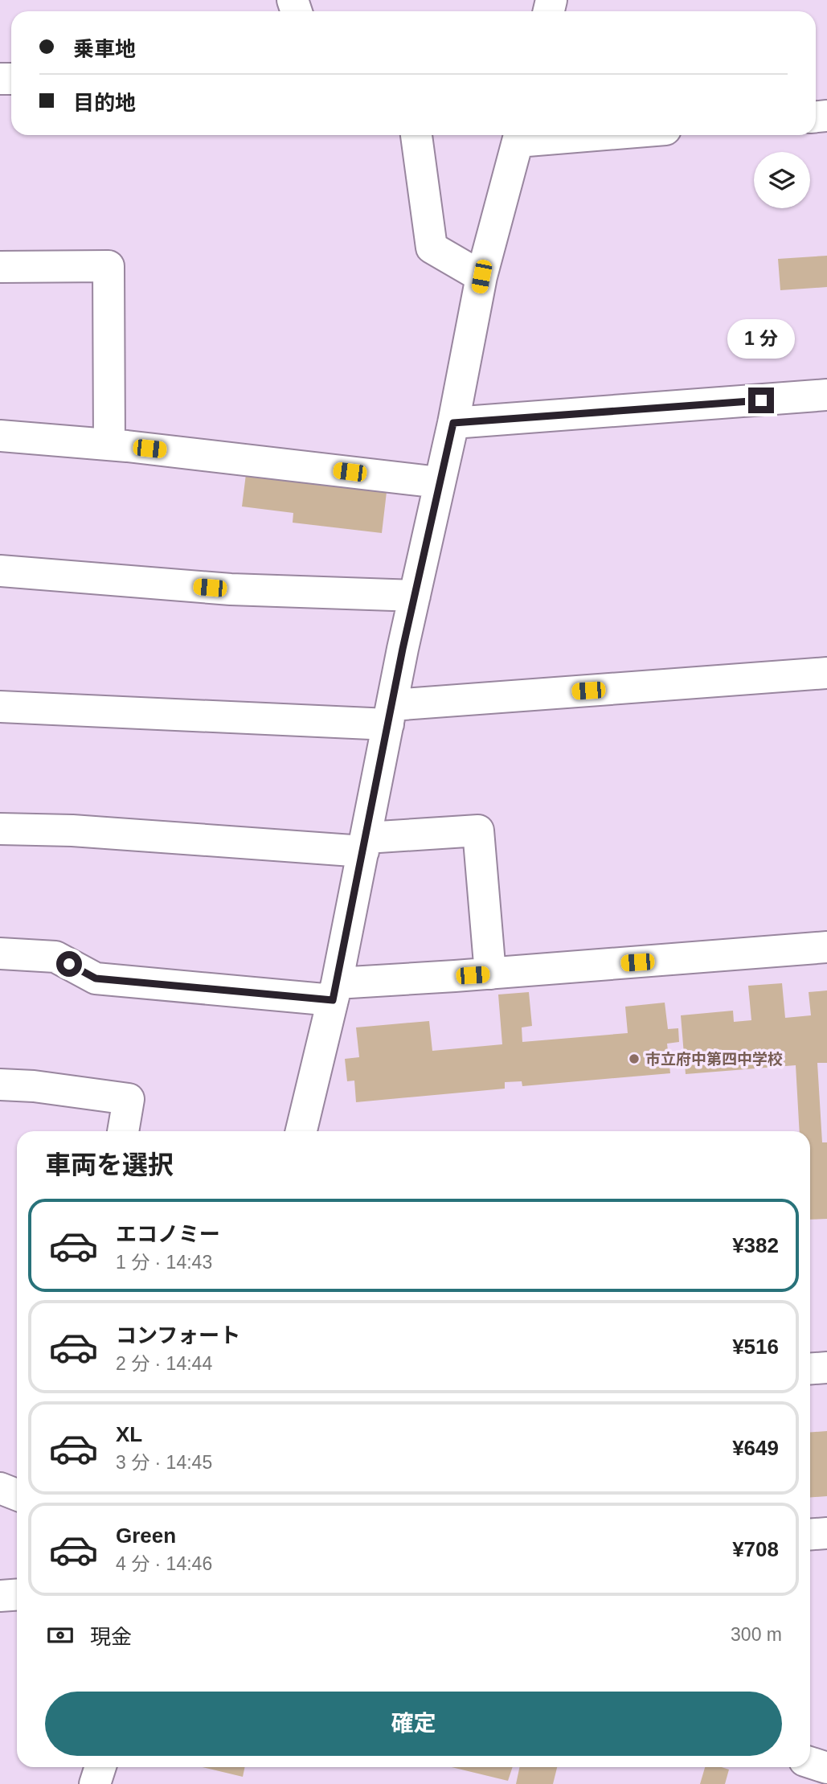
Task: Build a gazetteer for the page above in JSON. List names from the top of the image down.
{
  "places": ["市立府中第四中学校"],
  "page": {
    "banner": ["乗車地", "目的地"],
    "bubble": "1 分",
    "heading": "車両を選択",
    "list": [
      {
        "name": "エコノミー",
        "note": "1 分 · 14:43",
        "value": "¥382"
      },
      {
        "name": "コンフォート",
        "note": "2 分 · 14:44",
        "value": "¥516"
      },
      {
        "name": "XL",
        "note": "3 分 · 14:45",
        "value": "¥649"
      },
      {
        "name": "Green",
        "note": "4 分 · 14:46",
        "value": "¥708"
      }
    ],
    "pay": ["現金", "300 m"],
    "buttons": "確定"
  }
}
